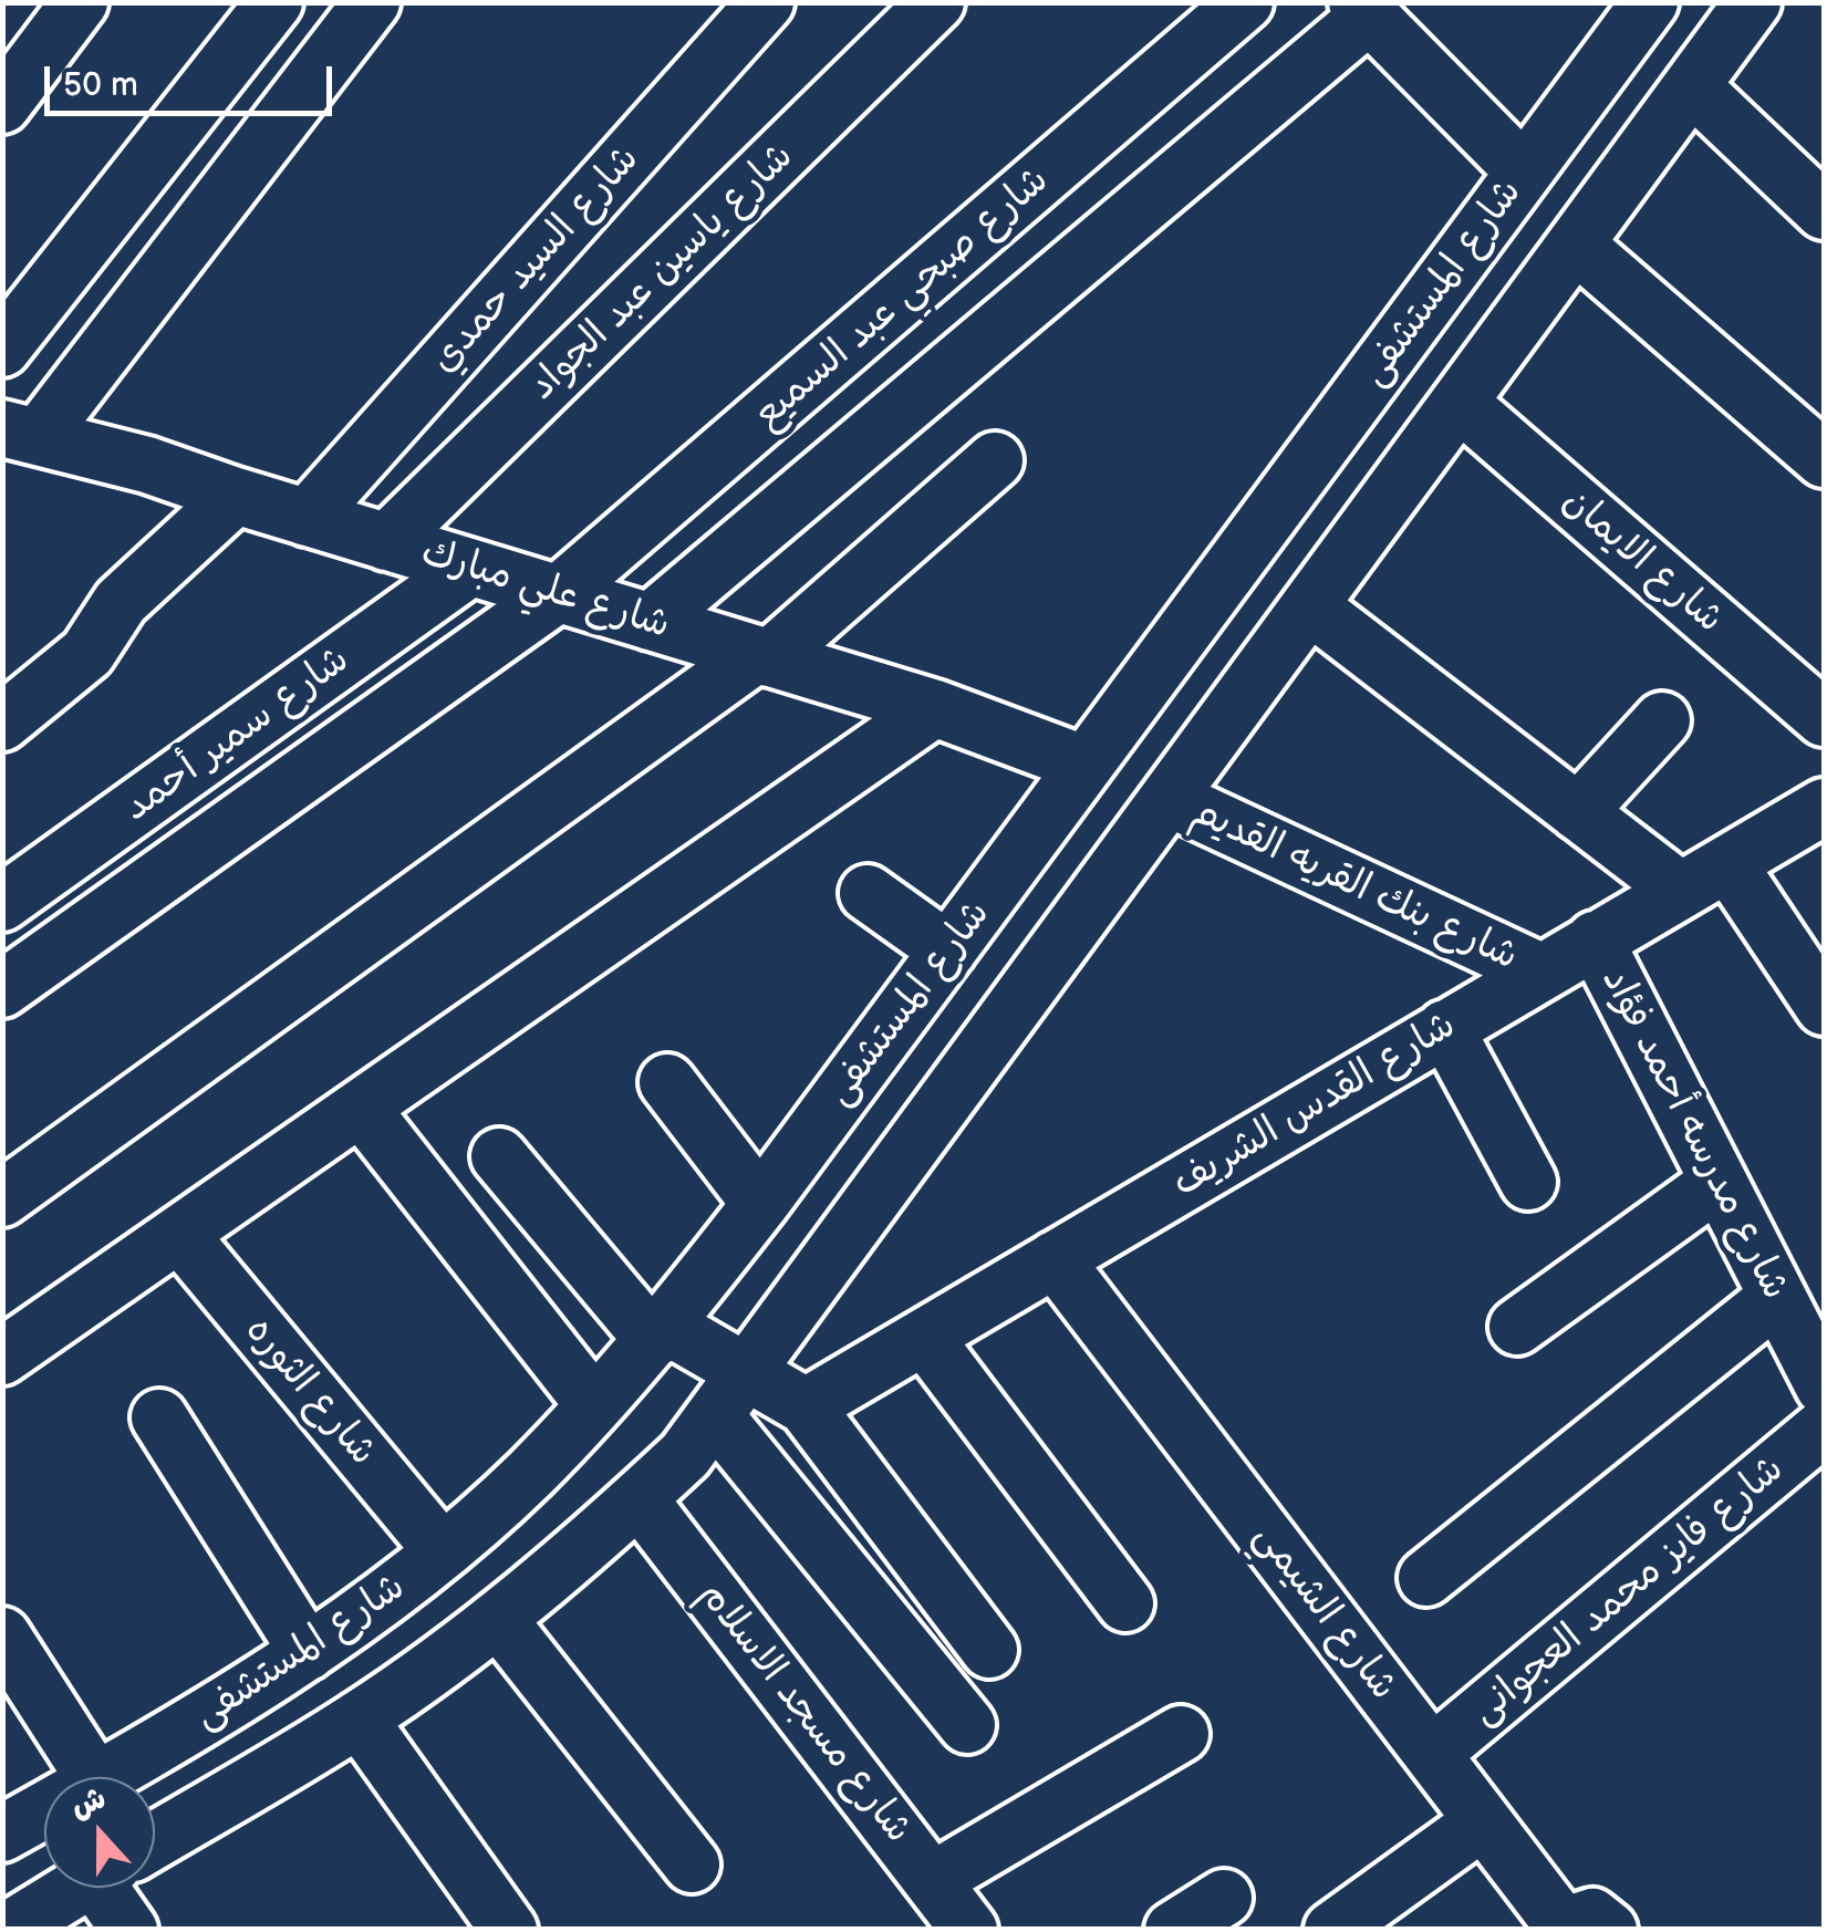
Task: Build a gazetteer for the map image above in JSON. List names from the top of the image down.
{
  "streets": {
    "street": [
      "شارع السيد حمدي",
      "شارع ياسين عبد الجواد",
      "شارع المستشفى",
      "شارع صبحي عبد السميع",
      "شارع الايمان",
      "شارع علي مبارك",
      "شارع سمير أحمد",
      "شارع بنك القريه القديم",
      "شارع القدس الشريف",
      "شارع مدرسه أحمد فؤاد",
      "شارع الثوره",
      "شارع فايز محمد العجوانى",
      "شارع الشيمي",
      "شارع مسجد الاسلام"
    ]
  },
  "crossings": [
    ["شارع السيد حمدي", "شارع علي مبارك"],
    ["شارع ياسين عبد الجواد", "شارع علي مبارك"],
    ["شارع المستشفى", "شارع الايمان"],
    ["شارع المستشفى", "شارع علي مبارك"],
    ["شارع المستشفى", "شارع بنك القريه القديم"],
    ["شارع المستشفى", "شارع الثوره"],
    ["شارع المستشفى", "شارع مسجد الاسلام"],
    ["شارع صبحي عبد السميع", "شارع علي مبارك"],
    ["شارع علي مبارك", "شارع سمير أحمد"],
    ["شارع بنك القريه القديم", "شارع القدس الشريف"],
    ["شارع القدس الشريف", "شارع مدرسه أحمد فؤاد"],
    ["شارع القدس الشريف", "شارع الشيمي"],
    ["شارع فايز محمد العجوانى", "شارع الشيمي"]
  ],
  "scale_bar": "50 m",
  "north": "top"
}
